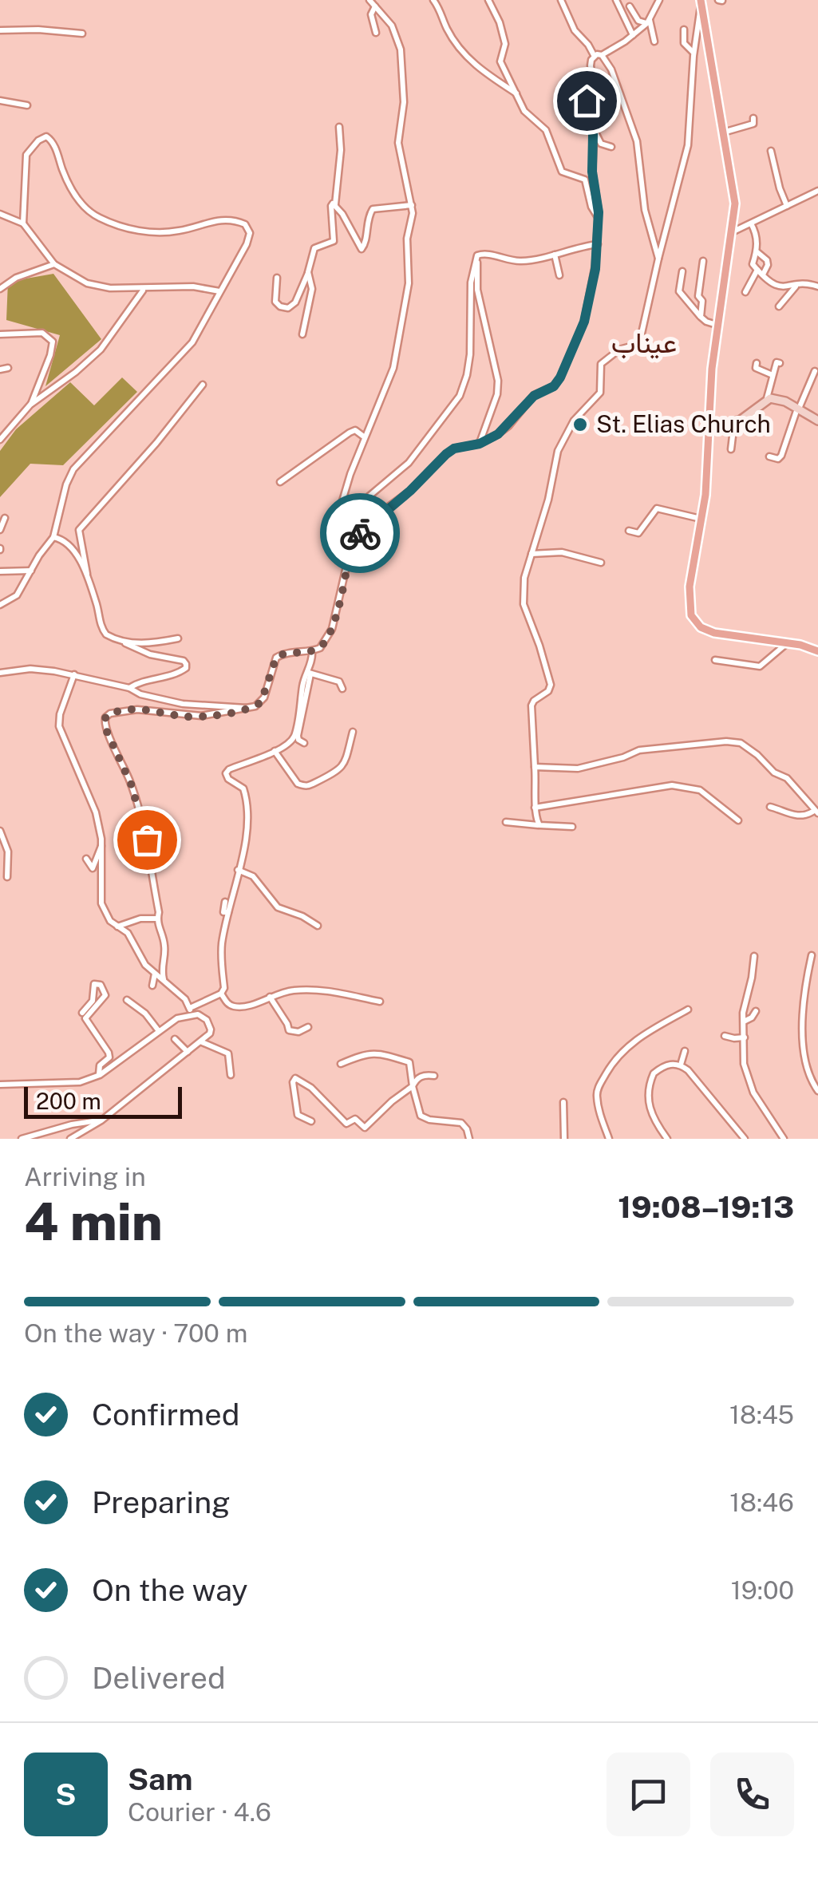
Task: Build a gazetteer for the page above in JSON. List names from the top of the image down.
{
  "districts": ["عيناب"],
  "places": ["St. Elias Church"],
  "scale_bar": "200 m",
  "page": {
    "scale": "200 m",
    "heading": ["4 min", "Arriving in", "19:08–19:13"],
    "panel": ["Sam", "Courier · 4.6"],
    "bar": "On the way · 700 m",
    "list": [
      ["Confirmed", "18:45"],
      ["Preparing", "18:46"],
      ["On the way", "19:00"],
      "Delivered"
    ],
    "round": "S"
  }
}
